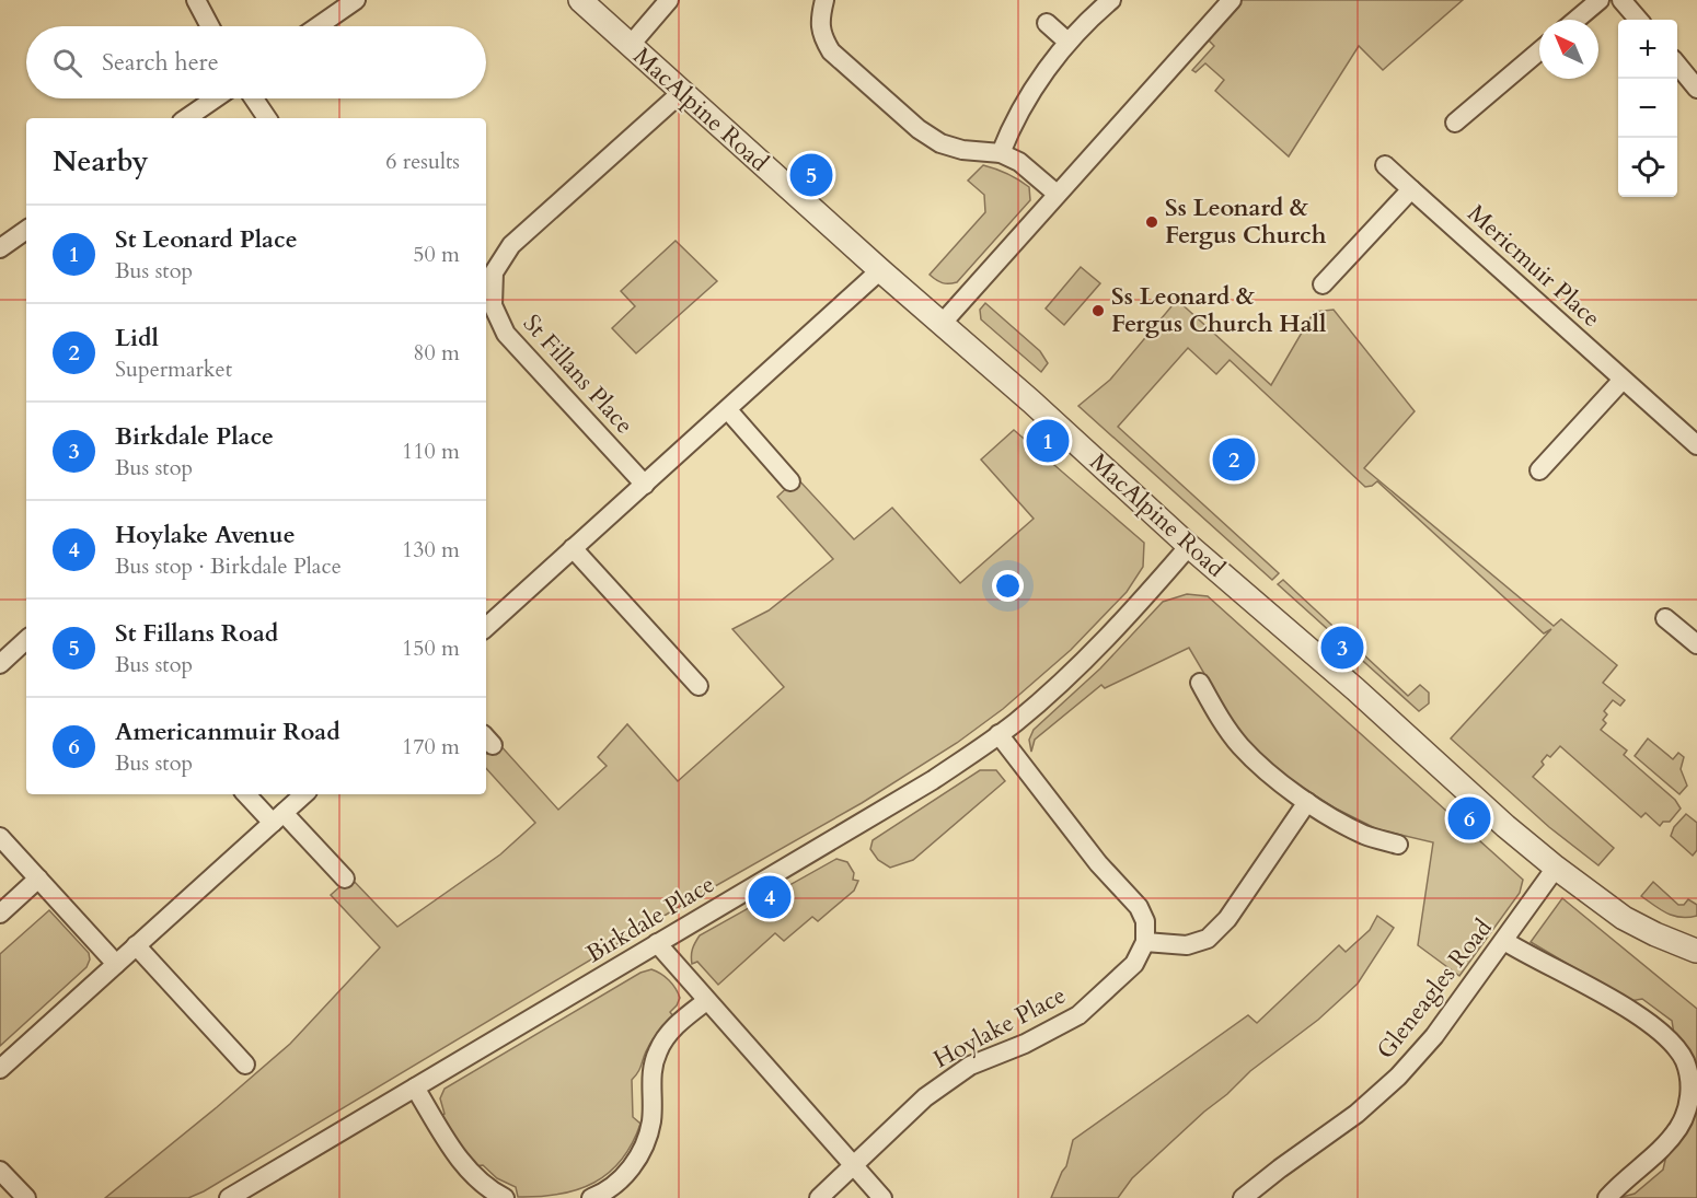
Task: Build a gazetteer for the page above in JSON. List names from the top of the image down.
{
  "streets": {
    "street": [
      "MacAlpine Road",
      "Mericmuir Place",
      "St Fillans Place",
      "Birkdale Place",
      "Gleneagles Road",
      "Hoylake Place"
    ]
  },
  "crossings": [
    ["MacAlpine Road", "St Fillans Place"],
    ["MacAlpine Road", "Birkdale Place"],
    ["MacAlpine Road", "Gleneagles Road"]
  ],
  "places": ["Ss Leonard & Fergus Church", "Ss Leonard & Fergus Church Hall"],
  "north": "top left",
  "page": {
    "map_buttons": ["+", "−"],
    "search": "Search here",
    "heading": ["Nearby", "6 results"],
    "pins": [
      "5",
      "1",
      "2",
      "3",
      "6",
      "4"
    ],
    "list": [
      {
        "mark": "1",
        "name": "St Leonard Place",
        "note": "Bus stop",
        "value": "50 m"
      },
      {
        "mark": "2",
        "name": "Lidl",
        "note": "Supermarket",
        "value": "80 m"
      },
      {
        "mark": "3",
        "name": "Birkdale Place",
        "note": "Bus stop",
        "value": "110 m"
      },
      {
        "mark": "4",
        "name": "Hoylake Avenue",
        "note": "Bus stop · Birkdale Place",
        "value": "130 m"
      },
      {
        "mark": "5",
        "name": "St Fillans Road",
        "note": "Bus stop",
        "value": "150 m"
      },
      {
        "mark": "6",
        "name": "Americanmuir Road",
        "note": "Bus stop",
        "value": "170 m"
      }
    ]
  }
}
